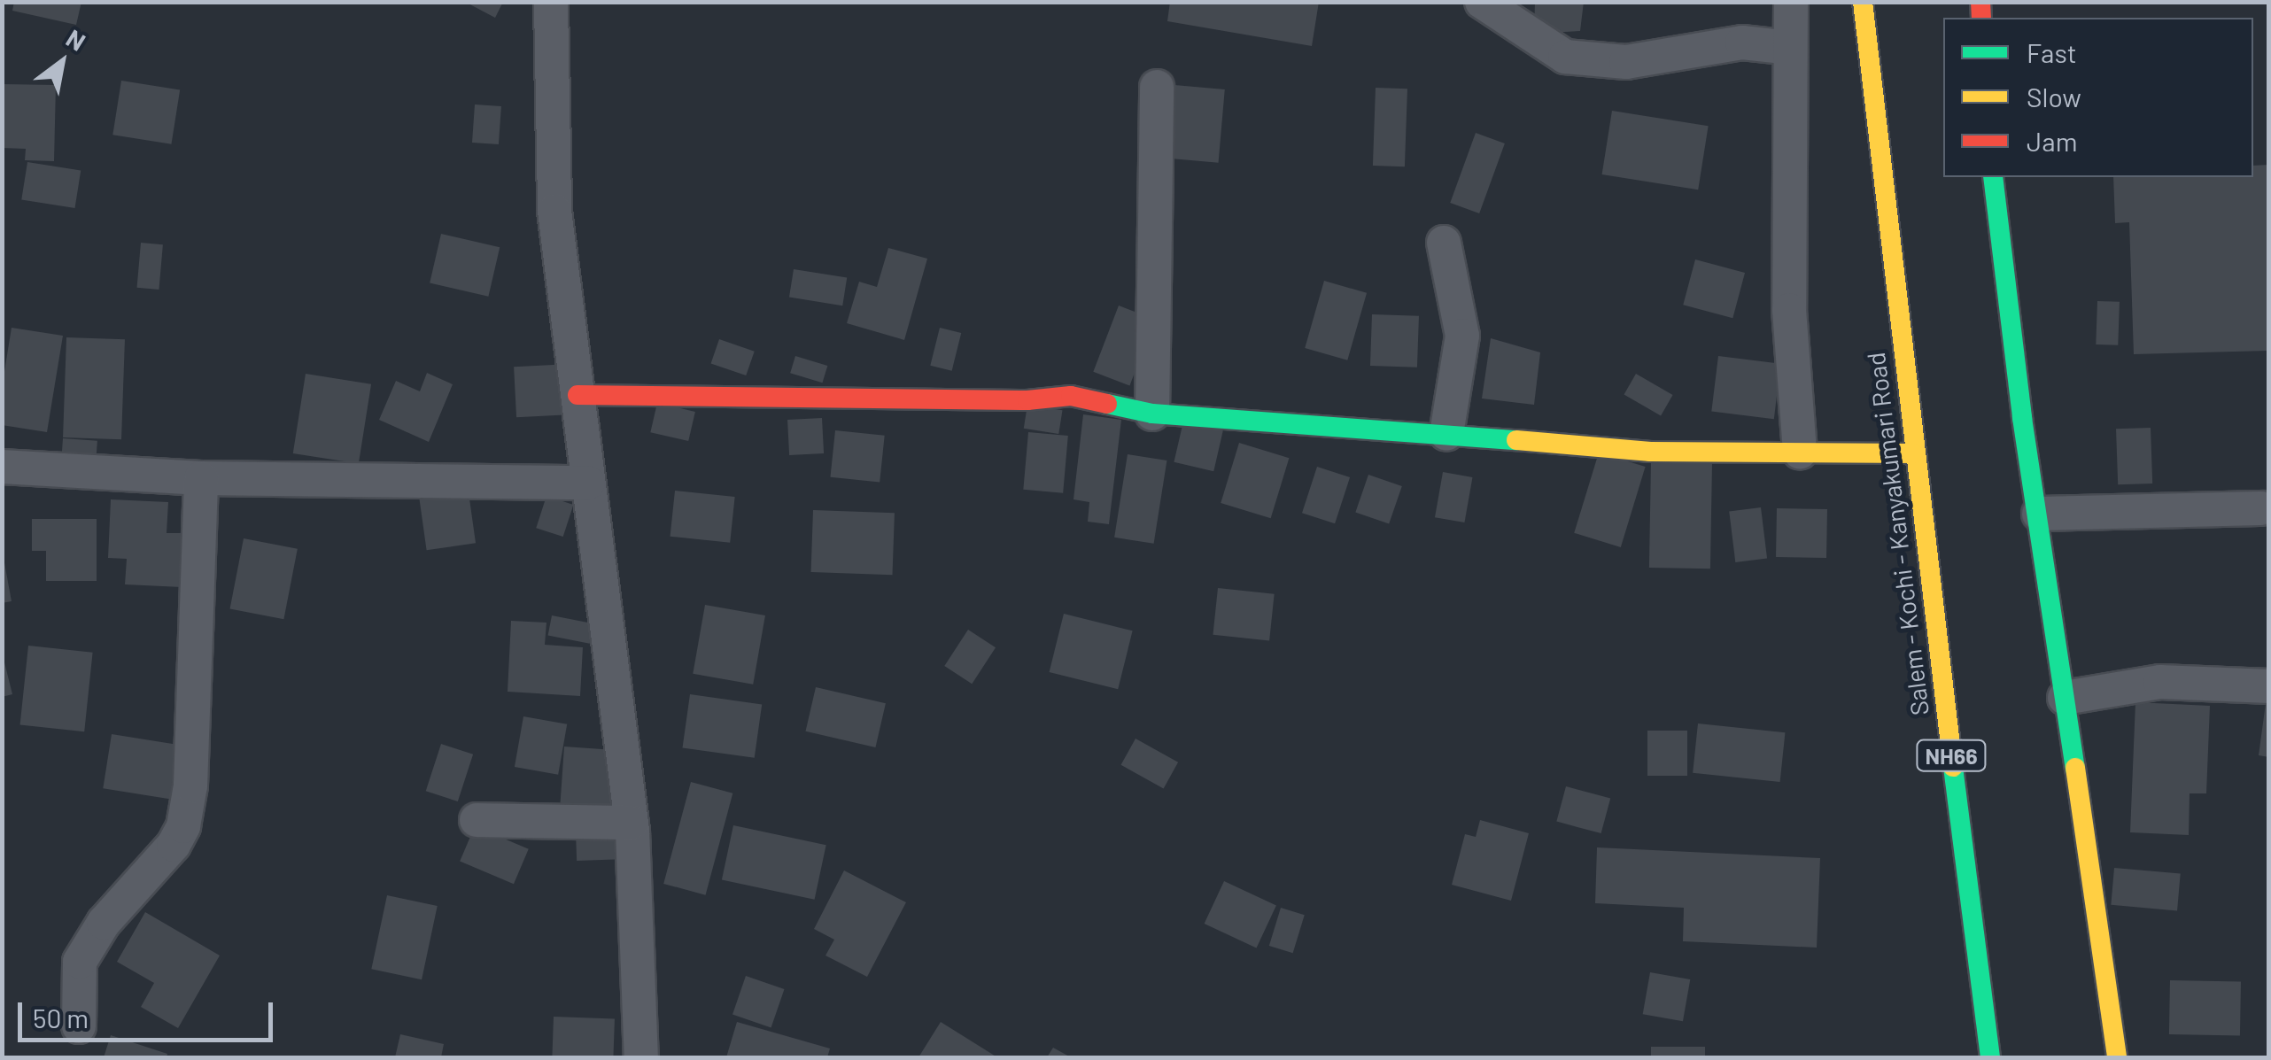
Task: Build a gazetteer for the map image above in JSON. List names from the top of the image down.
{
  "streets": {
    "main road": ["Salem - Kochi - Kanyakumari Road", "NH66"]
  },
  "legend": ["Fast", "Slow", "Jam"],
  "scale_bar": "50 m",
  "north": "top right"
}
